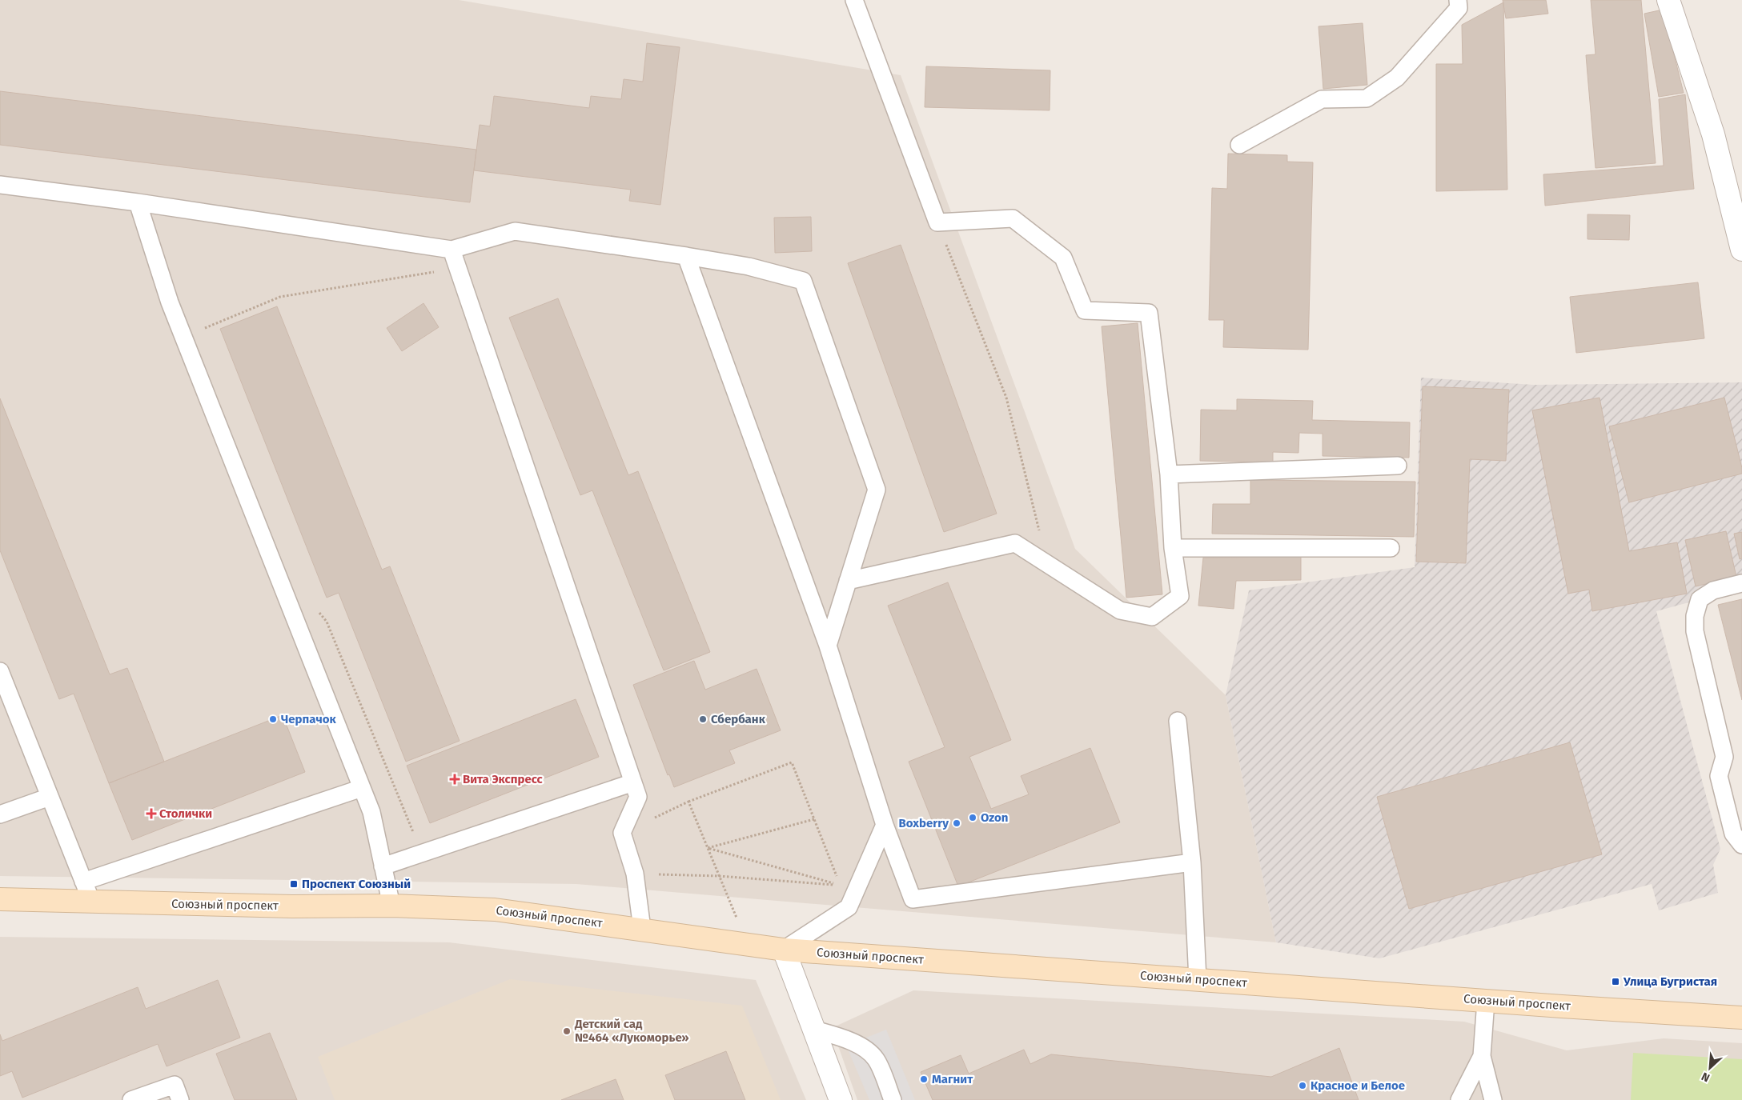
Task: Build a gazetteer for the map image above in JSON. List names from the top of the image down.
{
  "streets": {
    "street": ["Союзный проспект"]
  },
  "places": {
    "other": [
      "Черпачок",
      "Сбербанк",
      "Ozon",
      "Boxberry",
      "Детский сад №464 «Лукоморье»",
      "Магнит",
      "Красное и Белое"
    ],
    "health": ["Вита Экспресс", "Столички"],
    "transit": ["Проспект Союзный", "Улица Бугристая"]
  },
  "north": "bottom left"
}
